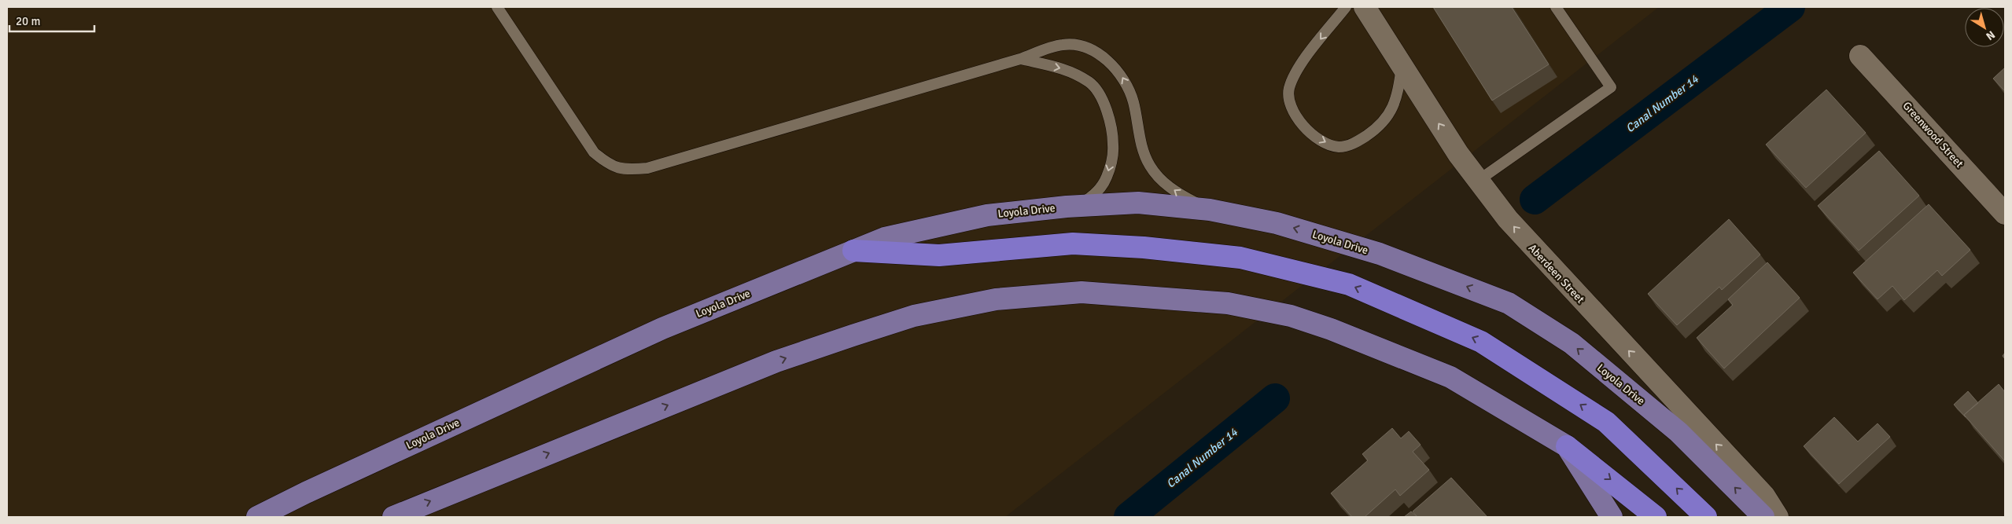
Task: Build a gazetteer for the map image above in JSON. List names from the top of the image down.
{
  "streets": {
    "main road": ["Loyola Drive"],
    "street": ["Greenwood Street", "Aberdeen Street"]
  },
  "one_way": ["Loyola Drive", "Aberdeen Street"],
  "water": ["Canal Number 14"],
  "scale_bar": "20 m",
  "north": "bottom right"
}
